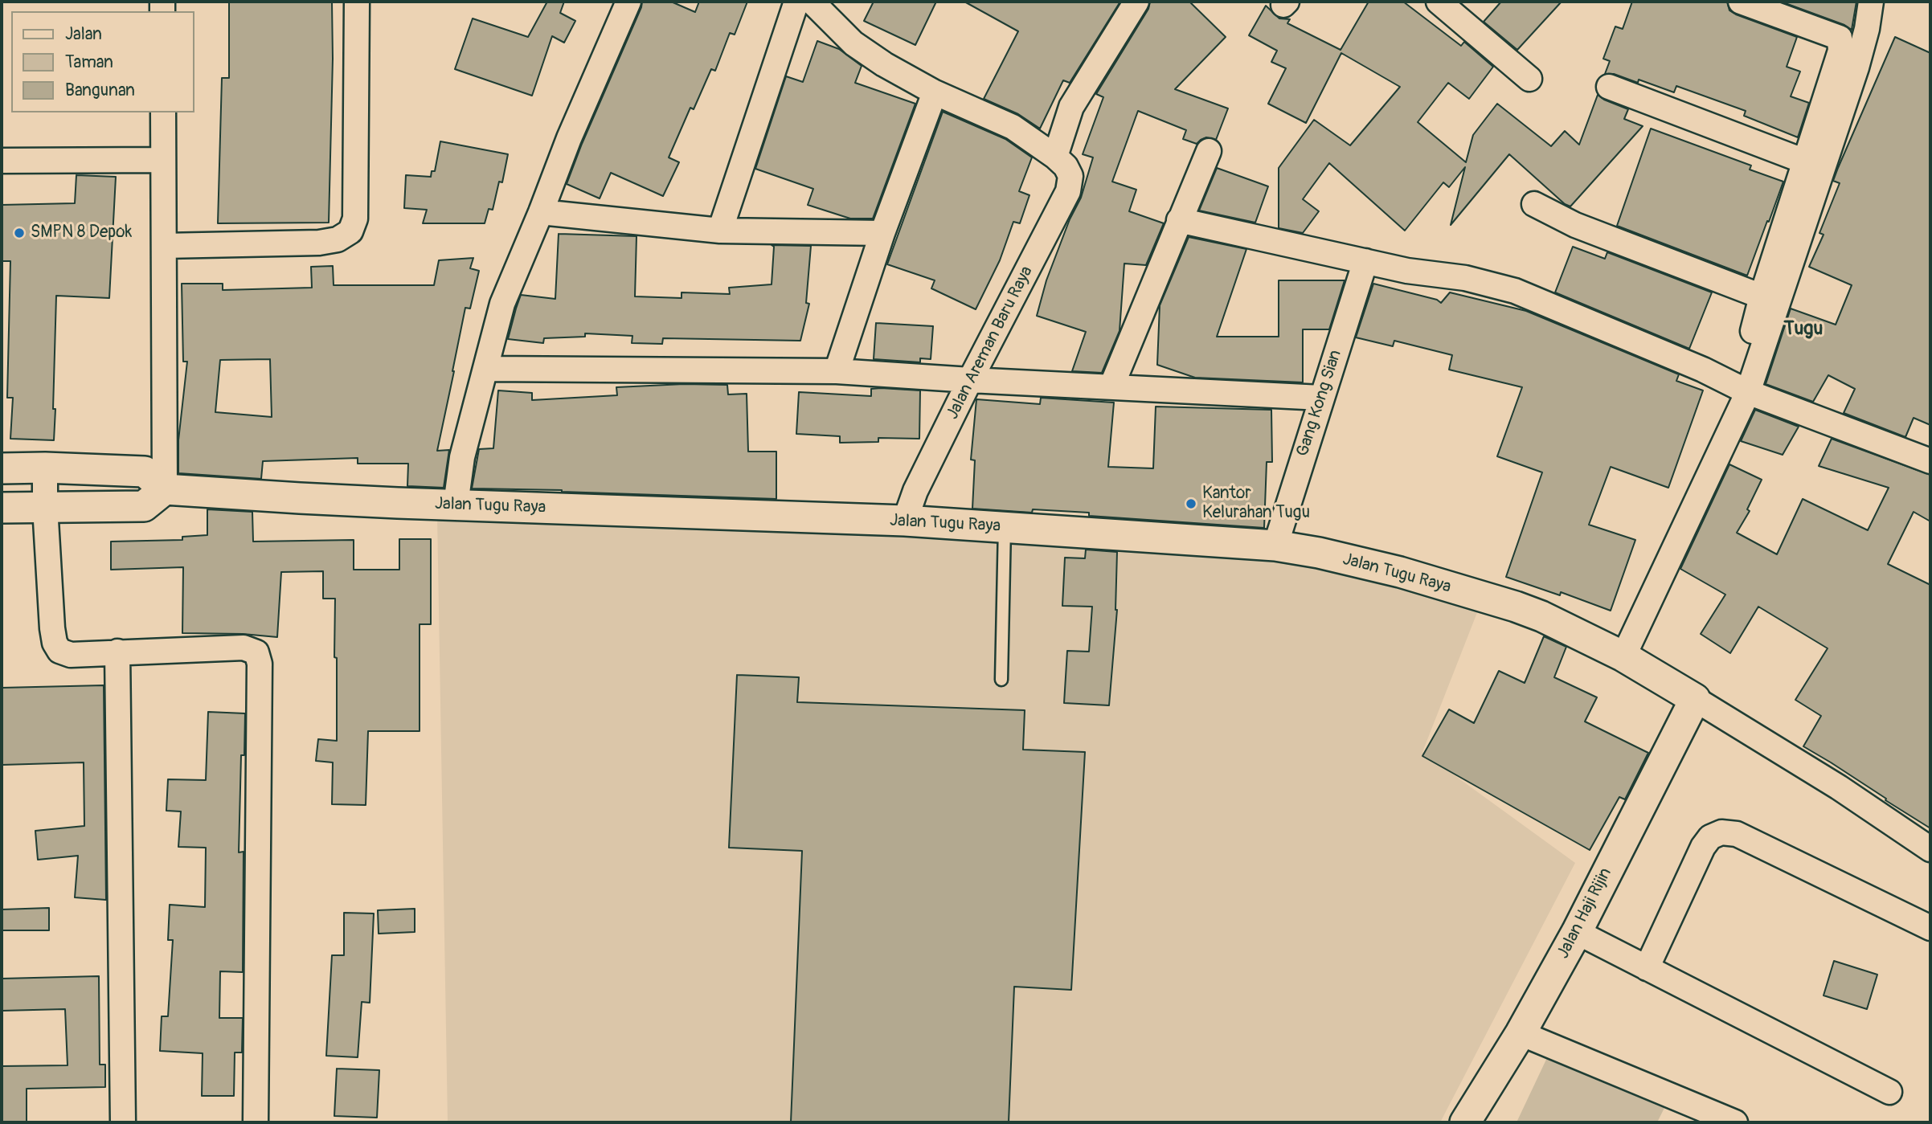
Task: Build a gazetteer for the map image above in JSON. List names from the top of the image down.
{
  "streets": {
    "street": [
      "Jalan Areman Baru Raya",
      "Gang Kong Sian",
      "Jalan Tugu Raya",
      "Jalan Haji Rijin"
    ]
  },
  "crossings": [
    ["Jalan Areman Baru Raya", "Jalan Tugu Raya"],
    ["Gang Kong Sian", "Jalan Tugu Raya"],
    ["Jalan Tugu Raya", "Jalan Haji Rijin"]
  ],
  "districts": ["Tugu"],
  "places": ["SMPN 8 Depok", "Kantor Kelurahan Tugu"],
  "legend": ["Jalan", "Taman", "Bangunan"]
}
